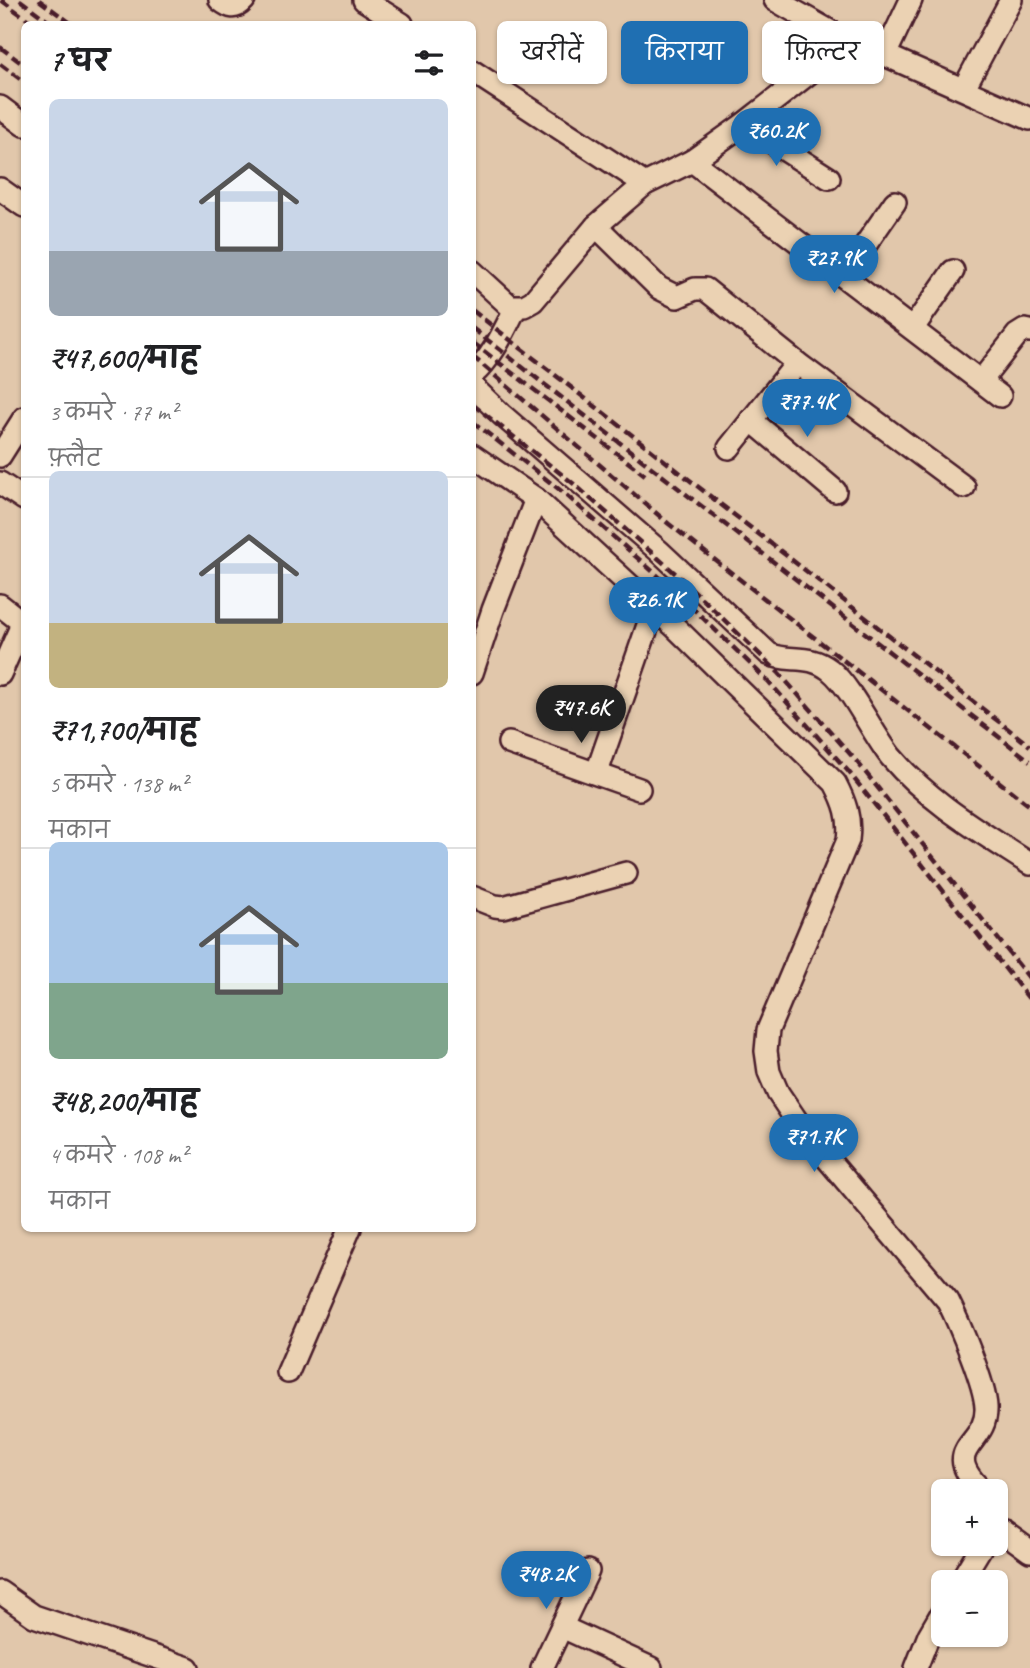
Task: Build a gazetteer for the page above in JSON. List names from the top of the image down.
{
  "page": {
    "chip": ["खरीदें", "किराया", "फ़िल्टर"],
    "heading": "7 घर",
    "list": [
      {
        "name": "₹47,600/माह",
        "note": "3 कमरे · 77 m² · फ़्लैट"
      },
      {
        "name": "₹71,700/माह",
        "note": "5 कमरे · 138 m² · मकान"
      },
      {
        "name": "₹48,200/माह",
        "note": "4 कमरे · 108 m² · मकान"
      }
    ],
    "price": [
      "₹60.2K",
      "₹27.9K",
      "₹77.4K",
      "₹26.1K",
      "₹47.6K",
      "₹71.7K",
      "₹48.2K"
    ],
    "map_buttons": ["+", "−"]
  }
}
